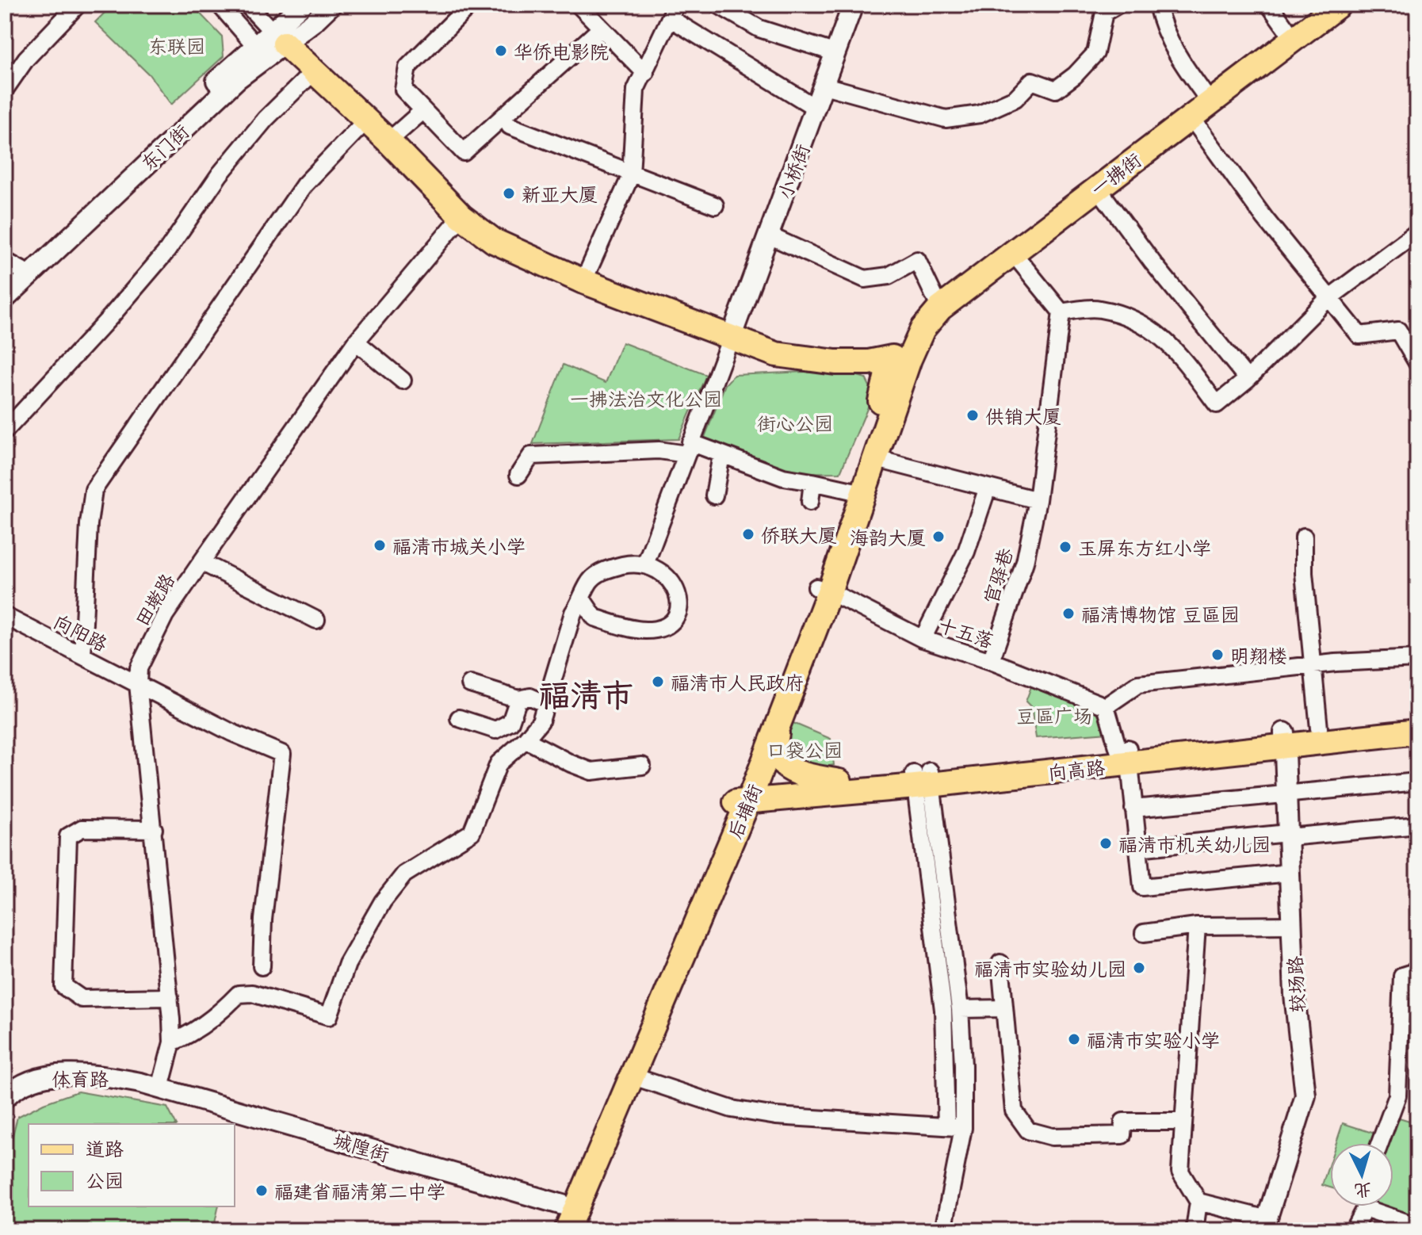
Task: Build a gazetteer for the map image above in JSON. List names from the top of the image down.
{
  "streets": {
    "main road": ["一拂街", "向高路", "后埔街"],
    "street": [
      "东门街",
      "小桥街",
      "官驿巷",
      "田墘路",
      "向阳路",
      "十五落",
      "较场路",
      "体育路",
      "城隍街"
    ]
  },
  "crossings": [
    ["一拂街", "后埔街"],
    ["官驿巷", "十五落"],
    ["田墘路", "向阳路"],
    ["田墘路", "体育路"],
    ["田墘路", "城隍街"],
    ["十五落", "后埔街"],
    ["向高路", "后埔街"],
    ["向高路", "较场路"],
    ["后埔街", "城隍街"],
    ["体育路", "城隍街"]
  ],
  "districts": ["福清市"],
  "parks": [
    "东联园",
    "一拂法治文化公园",
    "街心公园",
    "豆區广场",
    "口袋公园"
  ],
  "places": [
    "华侨电影院",
    "新亚大厦",
    "供销大厦",
    "侨联大厦",
    "海韵大厦",
    "福清市城关小学",
    "玉屏东方红小学",
    "福清博物馆 豆區园",
    "明翔楼",
    "福清市人民政府",
    "福清市机关幼儿园",
    "福清市实验幼儿园",
    "福清市实验小学",
    "福建省福清第二中学"
  ],
  "legend": ["道路", "公园"],
  "north": "bottom"
}
